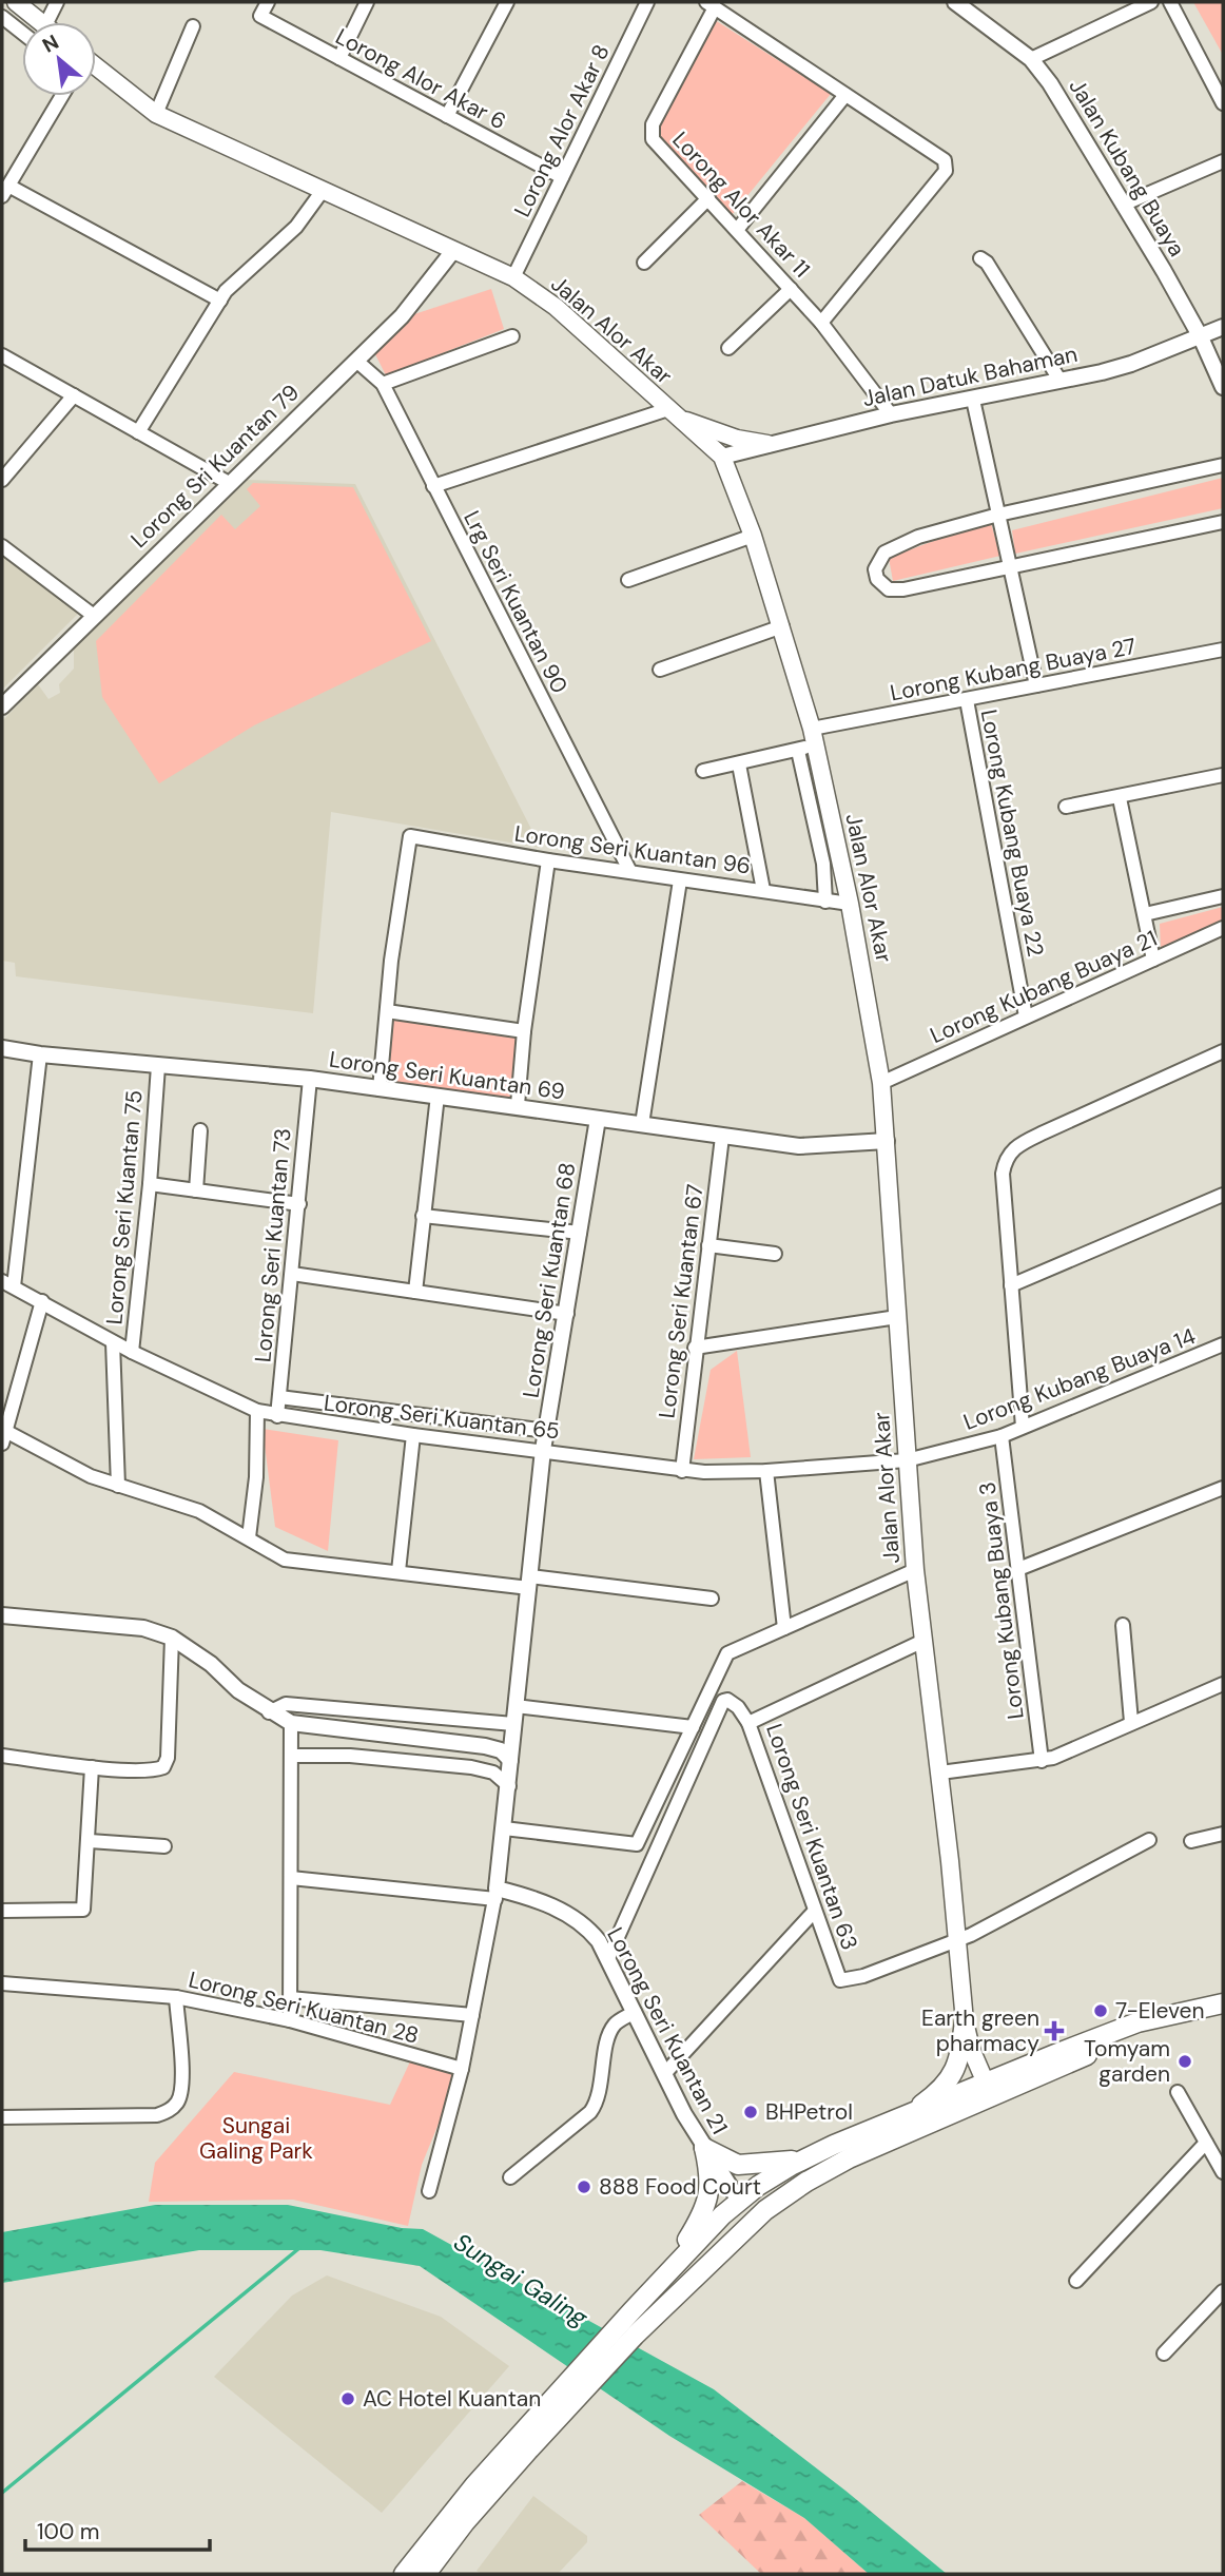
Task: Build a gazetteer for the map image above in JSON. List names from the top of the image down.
{
  "streets": {
    "main road": ["Jalan Alor Akar"],
    "street": [
      "Lorong Alor Akar 6",
      "Lorong Alor Akar 8",
      "Jalan Kubang Buaya",
      "Lorong Alor Akar 11",
      "Jalan Datuk Bahaman",
      "Lorong Sri Kuantan 79",
      "Lrg Seri Kuantan 90",
      "Lorong Kubang Buaya 27",
      "Lorong Kubang Buaya 22",
      "Lorong Seri Kuantan 96",
      "Lorong Kubang Buaya 21",
      "Lorong Seri Kuantan 69",
      "Lorong Seri Kuantan 75",
      "Lorong Seri Kuantan 73",
      "Lorong Seri Kuantan 68",
      "Lorong Seri Kuantan 67",
      "Lorong Kubang Buaya 14",
      "Lorong Seri Kuantan 65",
      "Lorong Kubang Buaya 3",
      "Lorong Seri Kuantan 63",
      "Lorong Seri Kuantan 28",
      "Lorong Seri Kuantan 21"
    ]
  },
  "crossings": [
    ["Lorong Alor Akar 6", "Lorong Alor Akar 8"],
    ["Lorong Alor Akar 8", "Jalan Alor Akar"],
    ["Jalan Kubang Buaya", "Jalan Datuk Bahaman"],
    ["Lorong Alor Akar 11", "Jalan Datuk Bahaman"],
    ["Jalan Alor Akar", "Jalan Datuk Bahaman"],
    ["Jalan Alor Akar", "Lorong Sri Kuantan 79"],
    ["Jalan Alor Akar", "Lorong Kubang Buaya 27"],
    ["Jalan Alor Akar", "Lorong Seri Kuantan 96"],
    ["Jalan Alor Akar", "Lorong Kubang Buaya 21"],
    ["Jalan Alor Akar", "Lorong Seri Kuantan 69"],
    ["Jalan Alor Akar", "Lorong Kubang Buaya 14"],
    ["Jalan Alor Akar", "Lorong Seri Kuantan 65"],
    ["Jalan Alor Akar", "Lorong Seri Kuantan 63"],
    ["Lorong Sri Kuantan 79", "Lrg Seri Kuantan 90"],
    ["Lrg Seri Kuantan 90", "Lorong Seri Kuantan 96"],
    ["Lorong Kubang Buaya 27", "Lorong Kubang Buaya 22"],
    ["Lorong Kubang Buaya 22", "Lorong Kubang Buaya 21"],
    ["Lorong Seri Kuantan 69", "Lorong Seri Kuantan 75"],
    ["Lorong Seri Kuantan 69", "Lorong Seri Kuantan 73"],
    ["Lorong Seri Kuantan 69", "Lorong Seri Kuantan 68"],
    ["Lorong Seri Kuantan 69", "Lorong Seri Kuantan 67"],
    ["Lorong Seri Kuantan 75", "Lorong Seri Kuantan 65"],
    ["Lorong Seri Kuantan 73", "Lorong Seri Kuantan 65"],
    ["Lorong Seri Kuantan 68", "Lorong Seri Kuantan 65"],
    ["Lorong Seri Kuantan 68", "Lorong Seri Kuantan 21"],
    ["Lorong Seri Kuantan 67", "Lorong Seri Kuantan 65"],
    ["Lorong Kubang Buaya 14", "Lorong Seri Kuantan 65"],
    ["Lorong Kubang Buaya 14", "Lorong Kubang Buaya 3"]
  ],
  "water": ["Sungai Galing"],
  "parks": ["Sungai Galing Park"],
  "places": {
    "other": [
      "7-Eleven",
      "Tomyam garden",
      "BHPetrol",
      "888 Food Court",
      "AC Hotel Kuantan"
    ],
    "health": ["Earth green pharmacy"]
  },
  "scale_bar": "100 m",
  "north": "top left"
}
